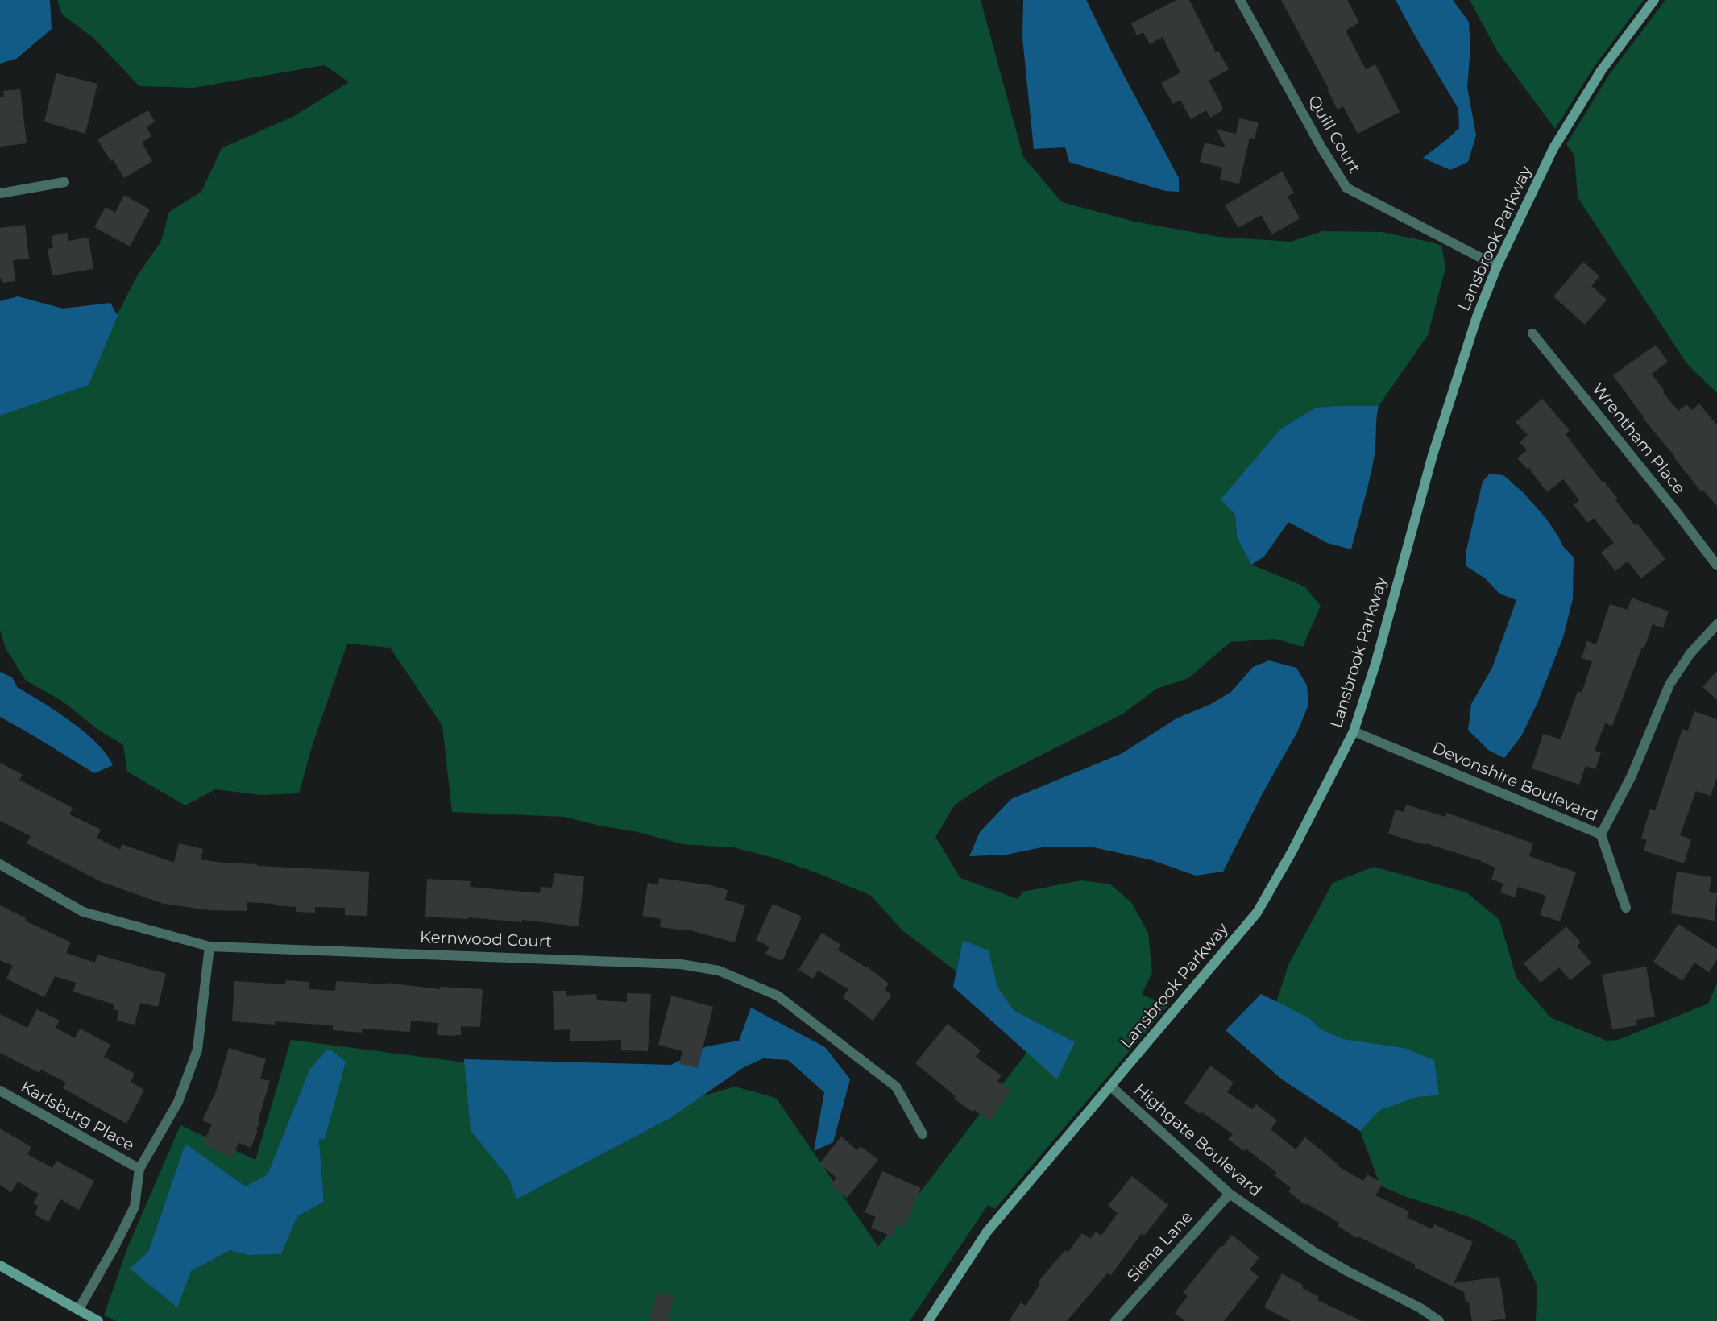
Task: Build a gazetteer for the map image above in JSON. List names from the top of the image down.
{
  "streets": {
    "street": [
      "Quill Court",
      "Lansbrook Parkway",
      "Wrentham Place",
      "Devonshire Boulevard",
      "Kernwood Court",
      "Karlsburg Place",
      "Highgate Boulevard",
      "Siena Lane"
    ]
  },
  "crossings": [
    ["Quill Court", "Lansbrook Parkway"],
    ["Lansbrook Parkway", "Devonshire Boulevard"],
    ["Lansbrook Parkway", "Highgate Boulevard"],
    ["Highgate Boulevard", "Siena Lane"]
  ]
}
